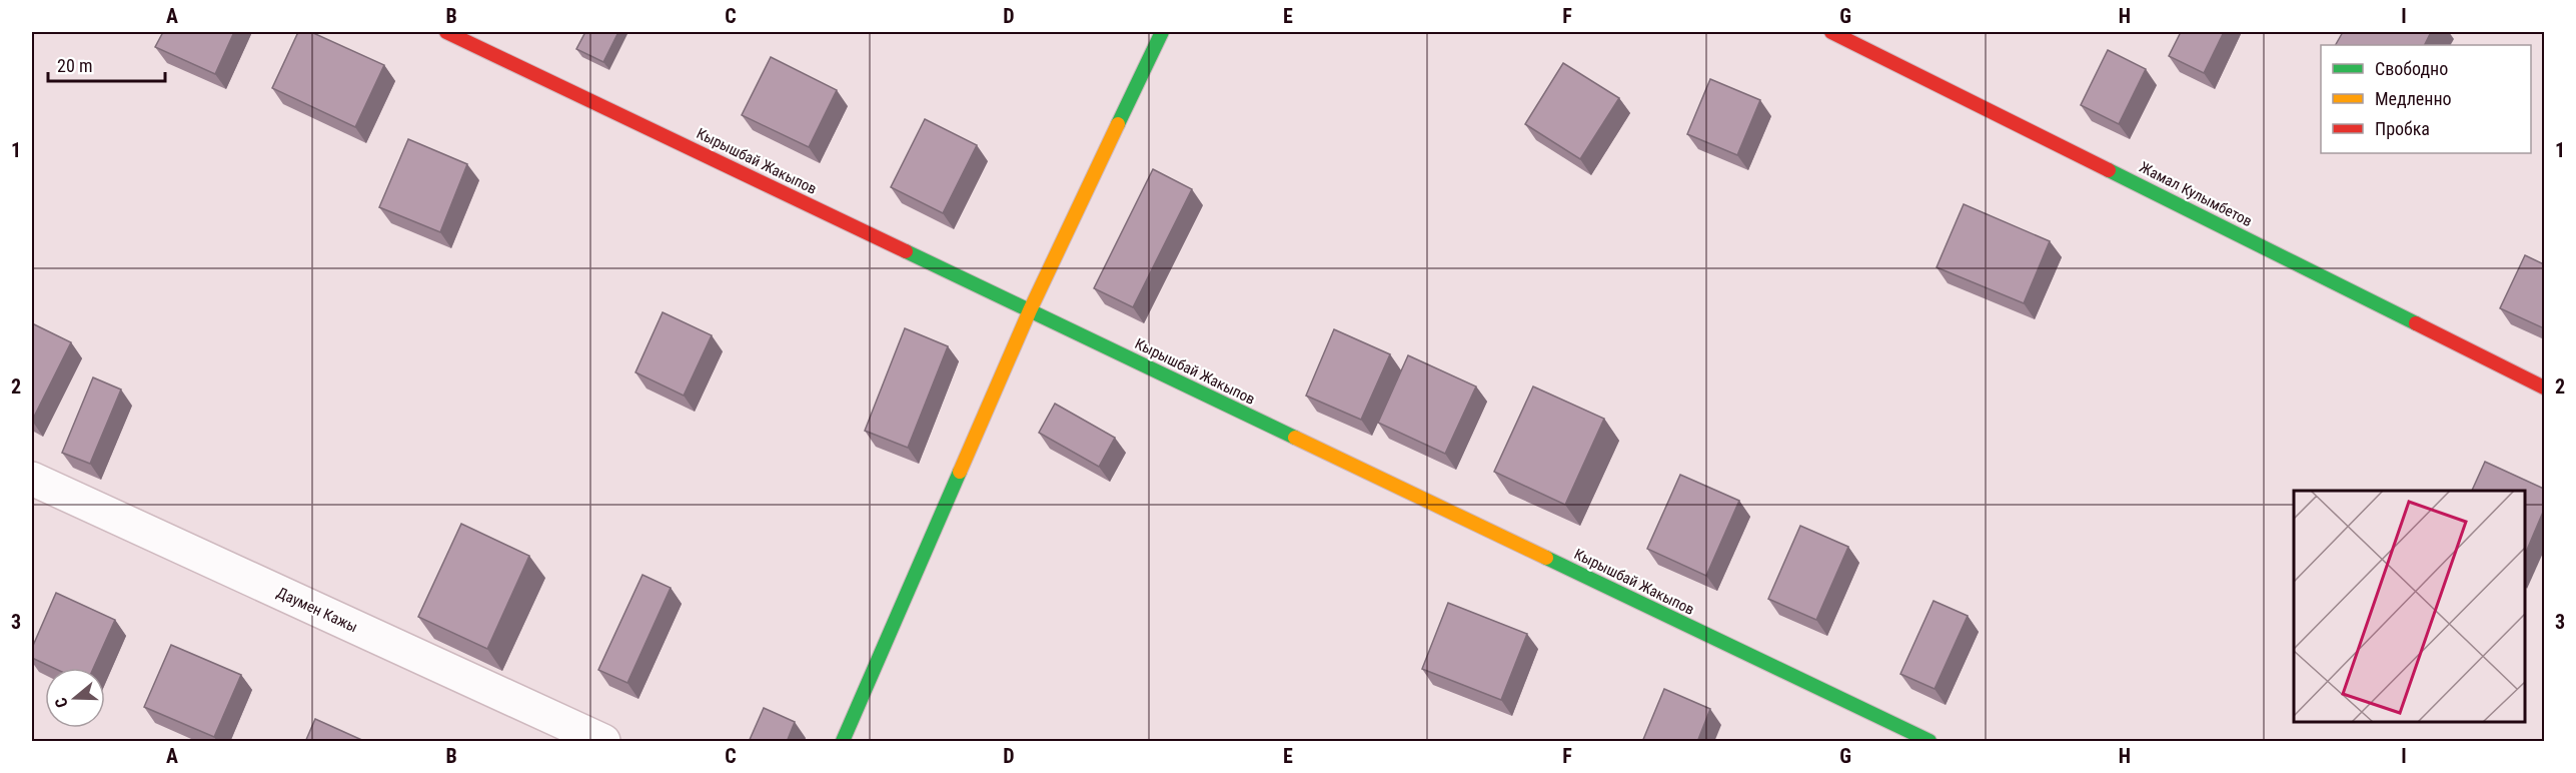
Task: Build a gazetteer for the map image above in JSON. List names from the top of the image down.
{
  "streets": {
    "street": ["Кырышбай Жакыпов", "Жамал Кулымбетов", "Даумен Кажы"]
  },
  "legend": ["Свободно", "Медленно", "Пробка"],
  "scale_bar": "20 m",
  "north": "left",
  "grid": {
    "columns": [
      "A",
      "B",
      "C",
      "D",
      "E",
      "F",
      "G",
      "H",
      "I"
    ],
    "rows": ["1", "2", "3"]
  }
}
